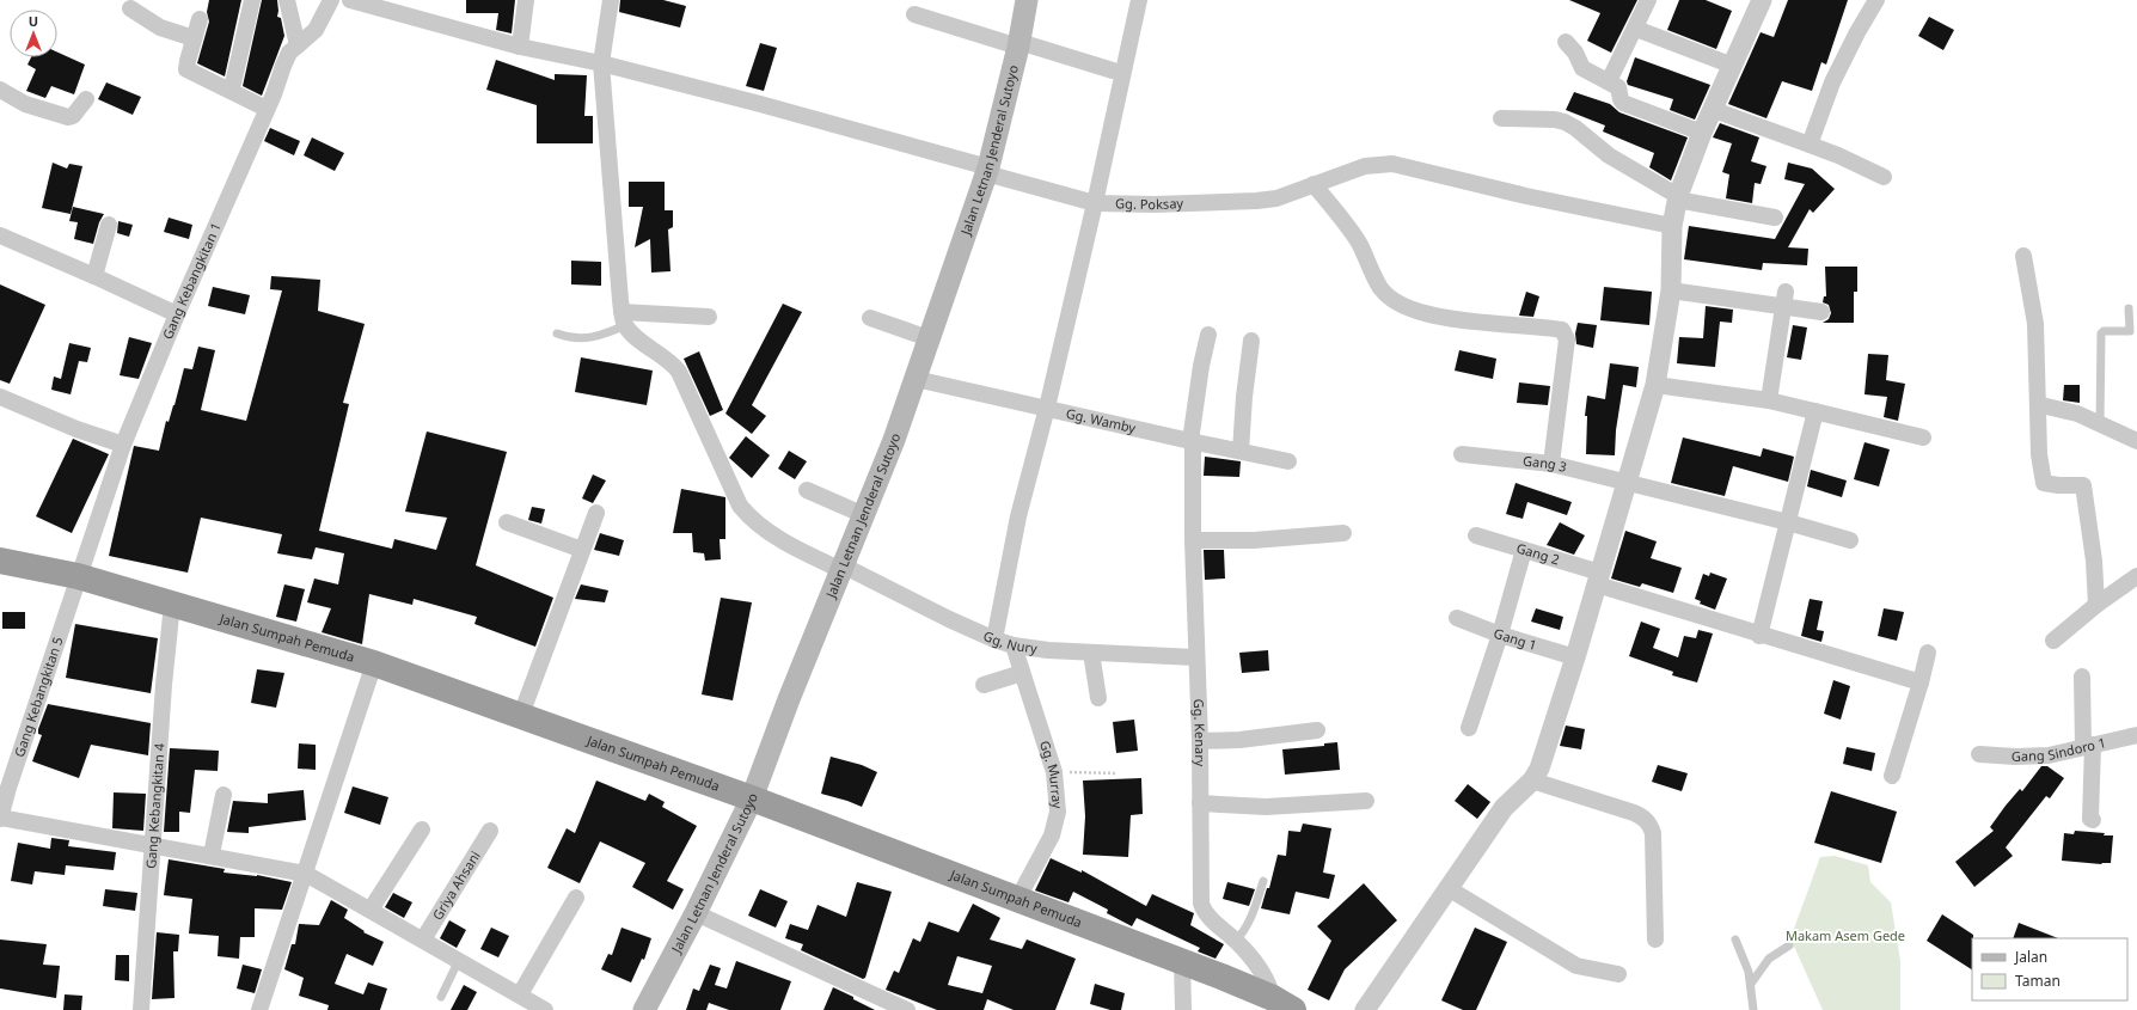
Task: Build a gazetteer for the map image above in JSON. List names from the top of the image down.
{
  "streets": {
    "highway": ["Jalan Sumpah Pemuda"],
    "main road": ["Jalan Letnan Jenderal Sutoyo"],
    "street": [
      "Gg. Poksay",
      "Gang Kebangkitan 1",
      "Gg. Wamby",
      "Gang 3",
      "Gang 2",
      "Gang 1",
      "Gg, Nury",
      "Gang Kebangkitan 5",
      "Gg. Kenary",
      "Gang Sindoro 1",
      "Gg. Murray",
      "Gang Kebangkitan 4",
      "Griya Ahsani"
    ]
  },
  "crossings": [
    ["Jalan Letnan Jenderal Sutoyo", "Gg. Poksay"],
    ["Jalan Letnan Jenderal Sutoyo", "Gg. Wamby"],
    ["Jalan Letnan Jenderal Sutoyo", "Jalan Sumpah Pemuda"],
    ["Jalan Letnan Jenderal Sutoyo", "Gg, Nury"],
    ["Gang Kebangkitan 1", "Jalan Sumpah Pemuda"],
    ["Gang Kebangkitan 1", "Gang Kebangkitan 5"],
    ["Gg. Wamby", "Gg. Kenary"],
    ["Jalan Sumpah Pemuda", "Gang Kebangkitan 5"],
    ["Jalan Sumpah Pemuda", "Gg. Kenary"],
    ["Jalan Sumpah Pemuda", "Gg. Murray"],
    ["Jalan Sumpah Pemuda", "Gang Kebangkitan 4"],
    ["Gg, Nury", "Gg. Kenary"],
    ["Gg, Nury", "Gg. Murray"]
  ],
  "parks": ["Makam Asem Gede"],
  "legend": ["Jalan", "Taman"],
  "north": "top"
}
